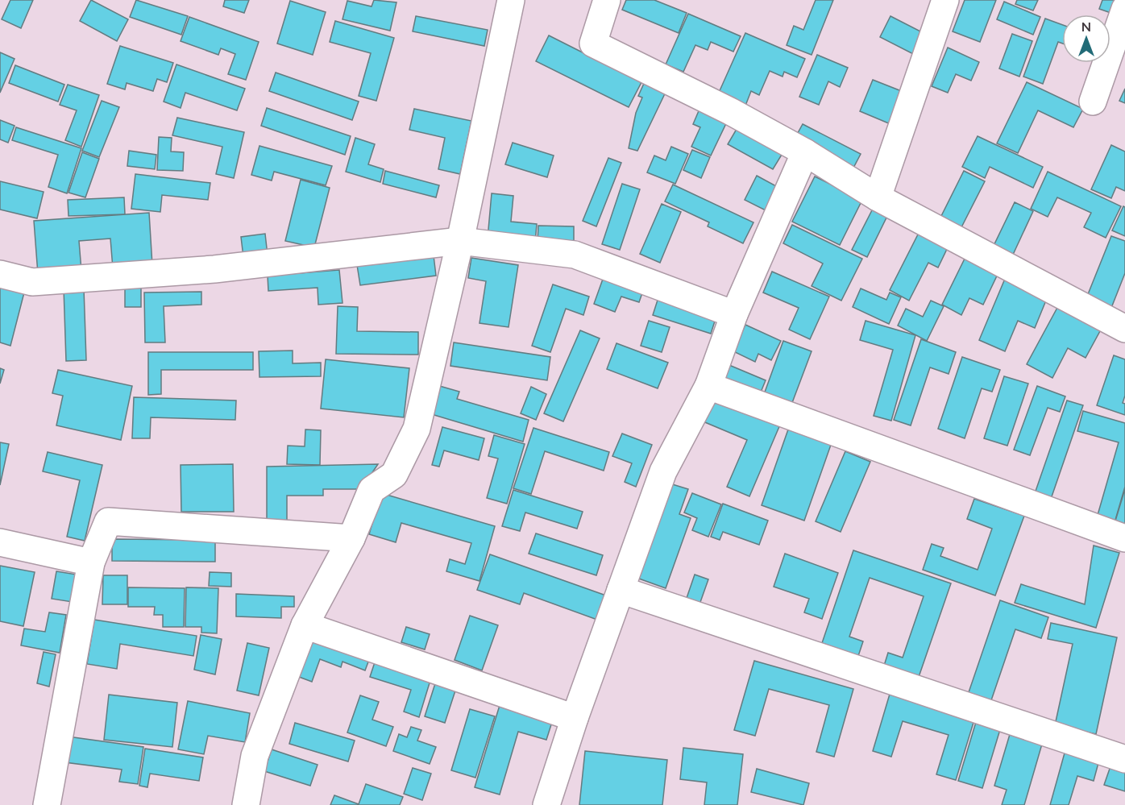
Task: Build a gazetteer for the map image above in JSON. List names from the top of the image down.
{
  "north": "top"
}
